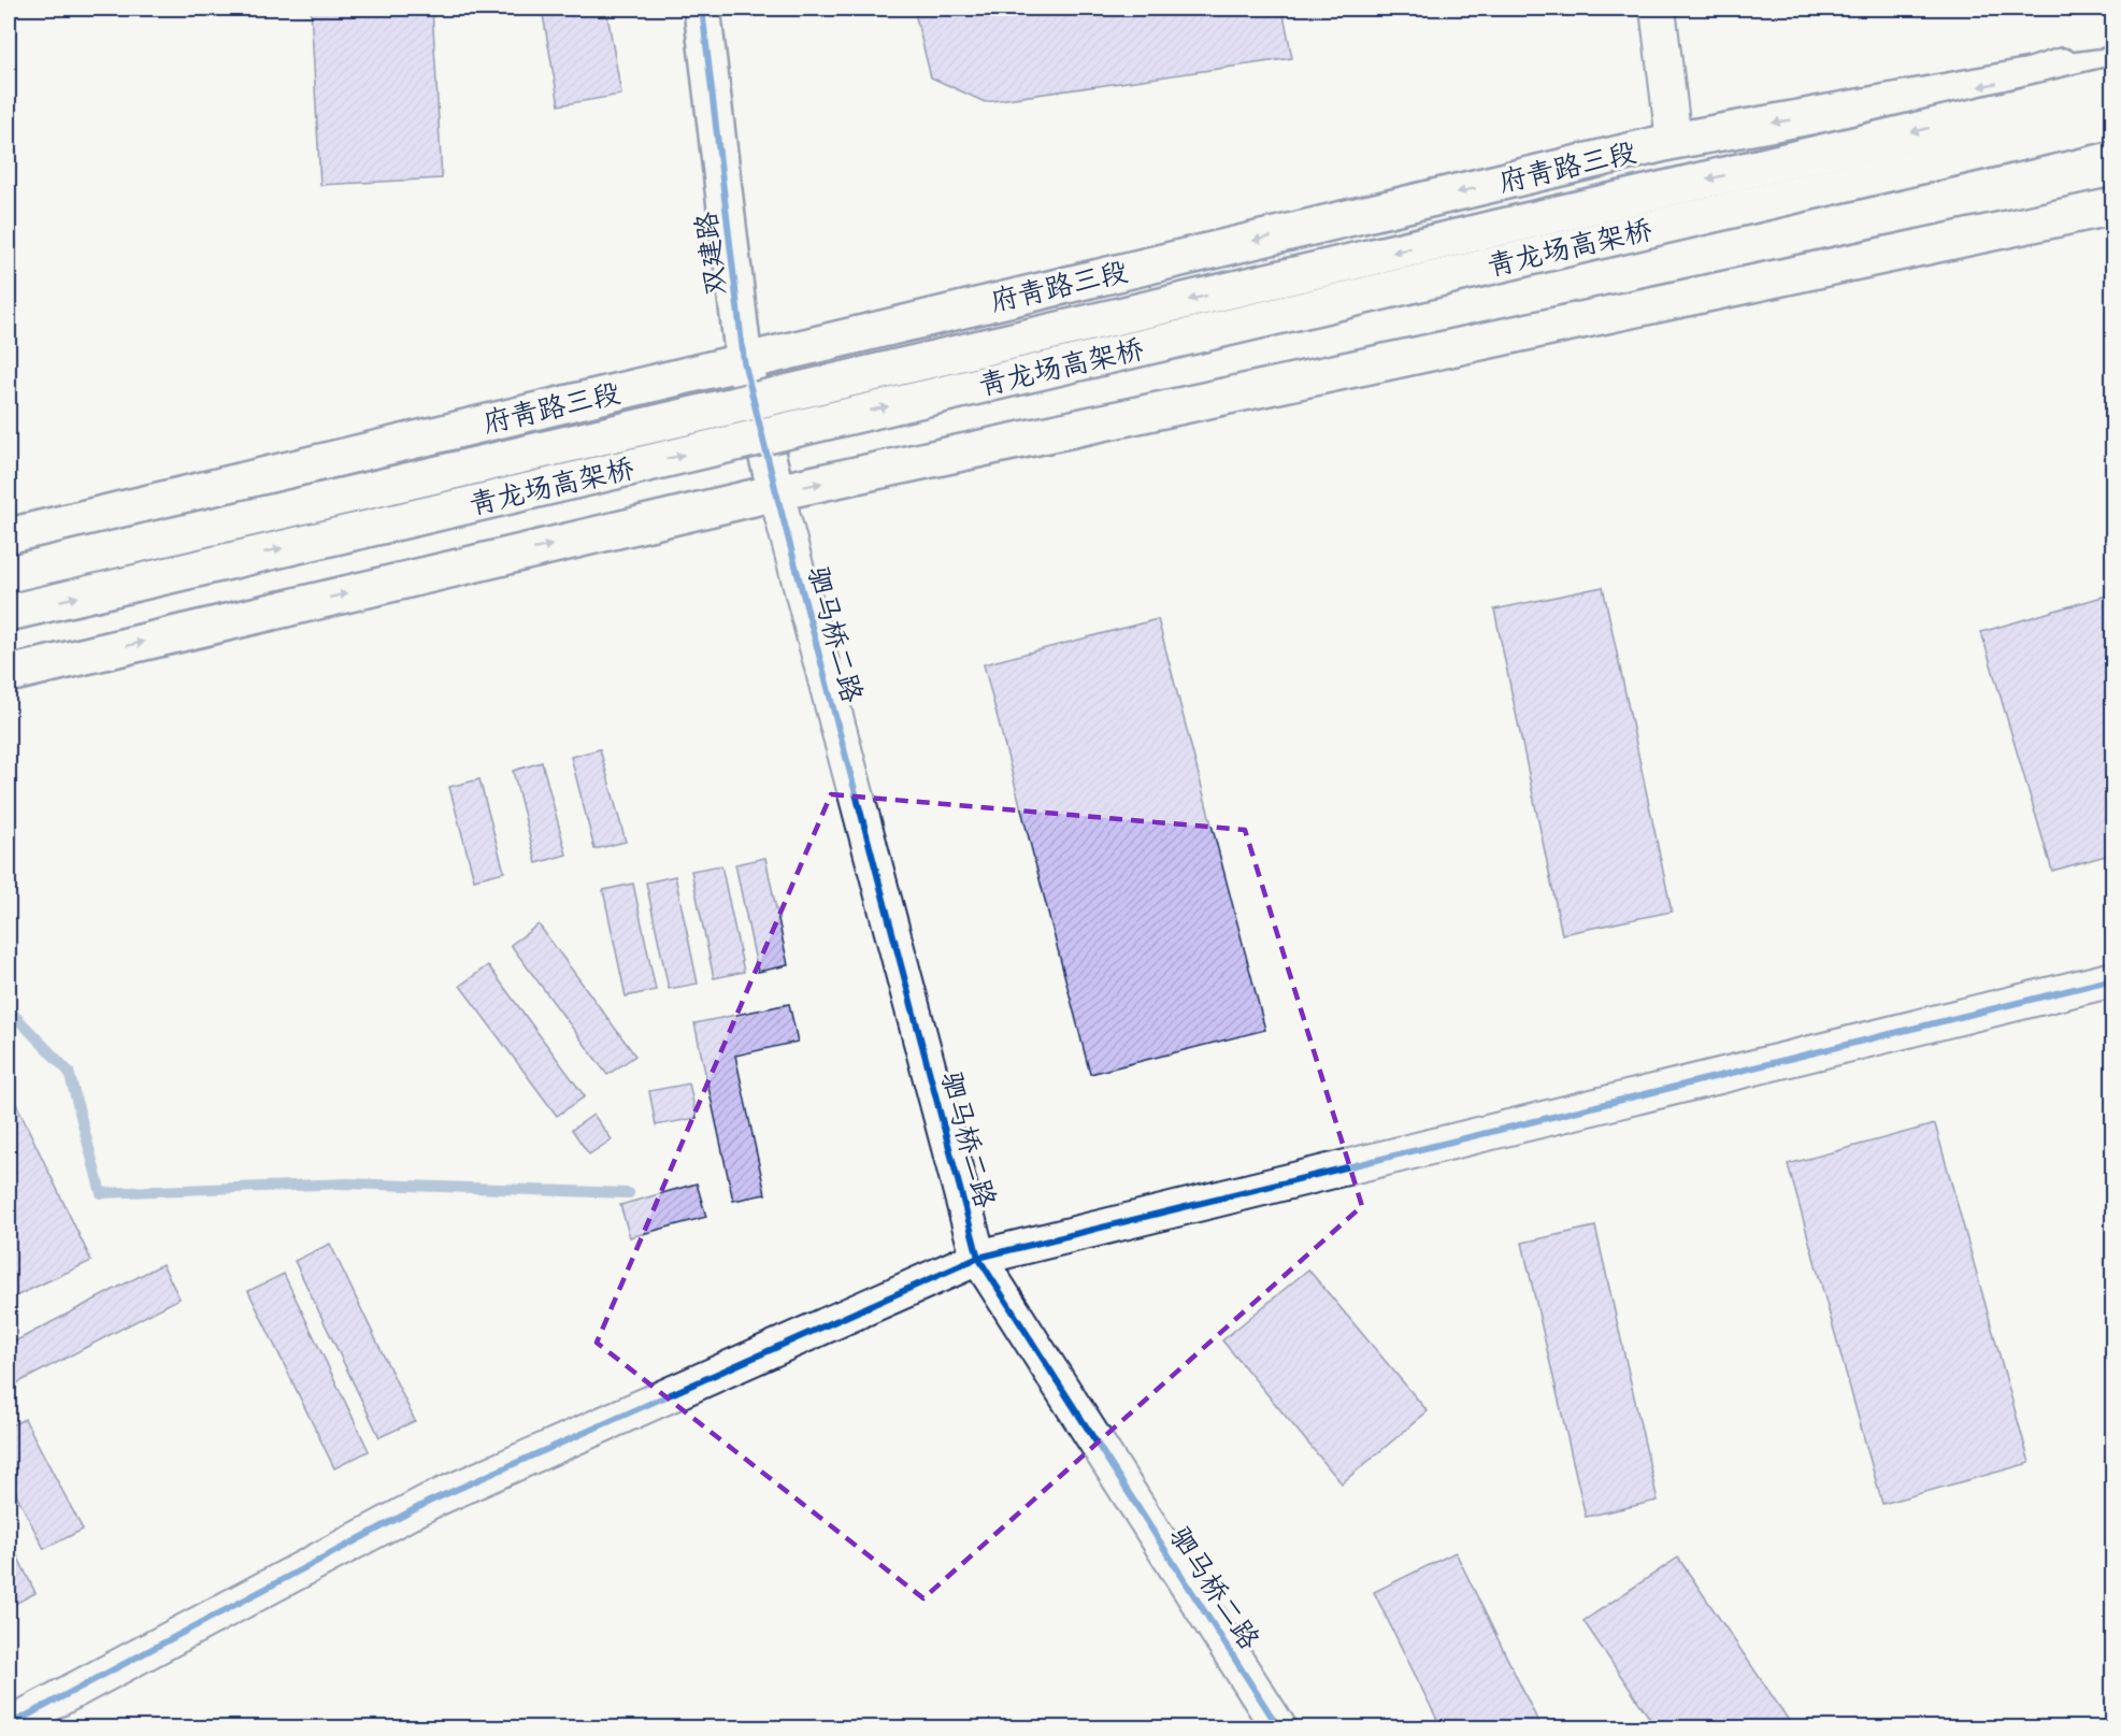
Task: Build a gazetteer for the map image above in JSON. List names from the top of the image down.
{
  "streets": {
    "main road": ["府青路三段", "青龙场高架桥", "双建路"],
    "street": ["驷马桥二路"]
  },
  "crossings": [
    ["府青路三段", "双建路"],
    ["双建路", "驷马桥二路"]
  ]
}
